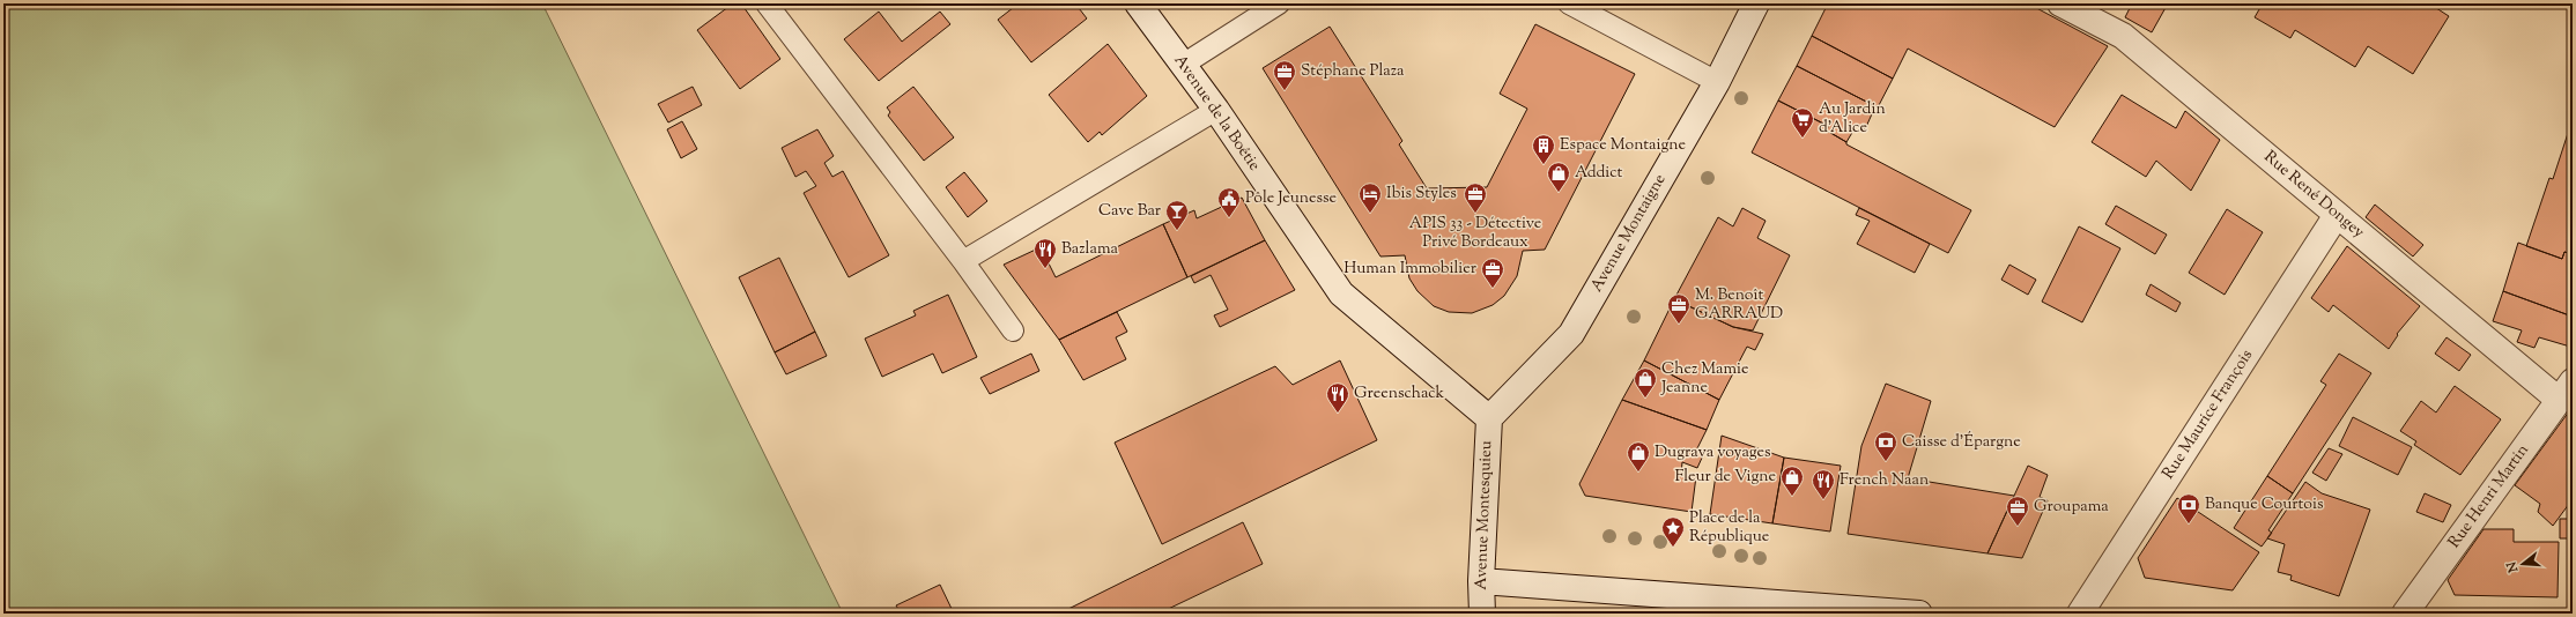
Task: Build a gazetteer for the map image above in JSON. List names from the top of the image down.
{
  "streets": {
    "street": [
      "Avenue de la Boétie",
      "Rue René Dongey",
      "Avenue Montaigne",
      "Rue Maurice François",
      "Rue Henri Martin",
      "Avenue Montesquieu"
    ]
  },
  "crossings": [
    ["Avenue de la Boétie", "Avenue Montaigne"],
    ["Avenue de la Boétie", "Avenue Montesquieu"],
    ["Rue René Dongey", "Rue Maurice François"],
    ["Rue René Dongey", "Rue Henri Martin"],
    ["Avenue Montaigne", "Avenue Montesquieu"]
  ],
  "places": {
    "office": [
      "Stéphane Plaza",
      "APIS 33 - Détective Privé Bordeaux",
      "Human Immobilier",
      "M. Benoît GARRAUD",
      "Groupama"
    ],
    "supermarket": ["Au Jardin d'Alice"],
    "building": ["Espace Montaigne"],
    "shop": [
      "Addict",
      "Chez Mamie Jeanne",
      "Dugrava voyages",
      "Fleur de Vigne"
    ],
    "hotel": ["Ibis Styles"],
    "public building": ["Pôle Jeunesse"],
    "bar": ["Cave Bar"],
    "restaurant": ["Bazlama", "Greenschack", "French Naan"],
    "bank": ["Caisse d'Épargne", "Banque Courtois"],
    "place": ["Place de la République"]
  },
  "north": "left"
}
